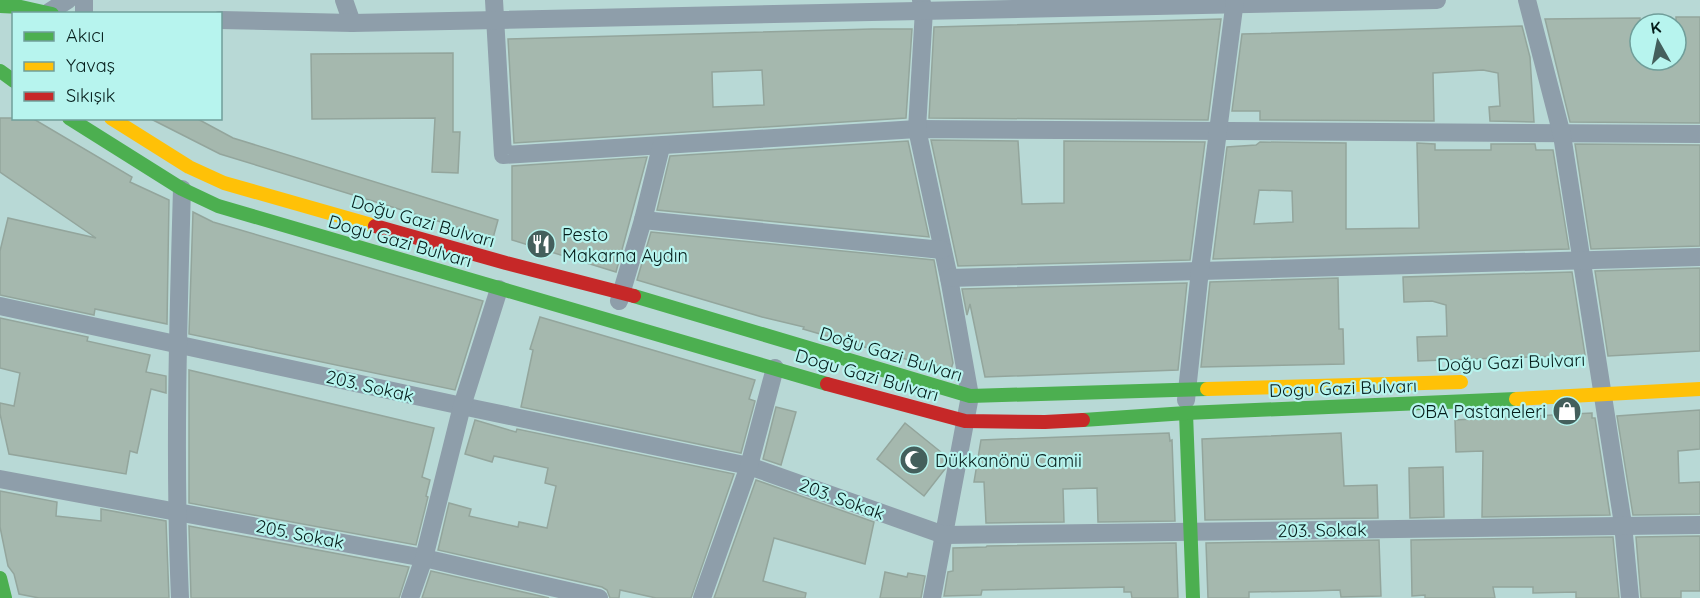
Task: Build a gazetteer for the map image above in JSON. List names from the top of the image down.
{
  "streets": {
    "main road": ["Doğu Gazi Bulvarı", "Dogu Gazi Bulvarı"],
    "street": ["203. Sokak", "205. Sokak"]
  },
  "places": {
    "restaurant": ["Pesto Makarna Aydın"],
    "shop": ["OBA Pastaneleri"],
    "mosque": ["Dükkanönü Camii"]
  },
  "legend": ["Akıcı", "Yavaş", "Sıkışık"],
  "north": "top"
}
